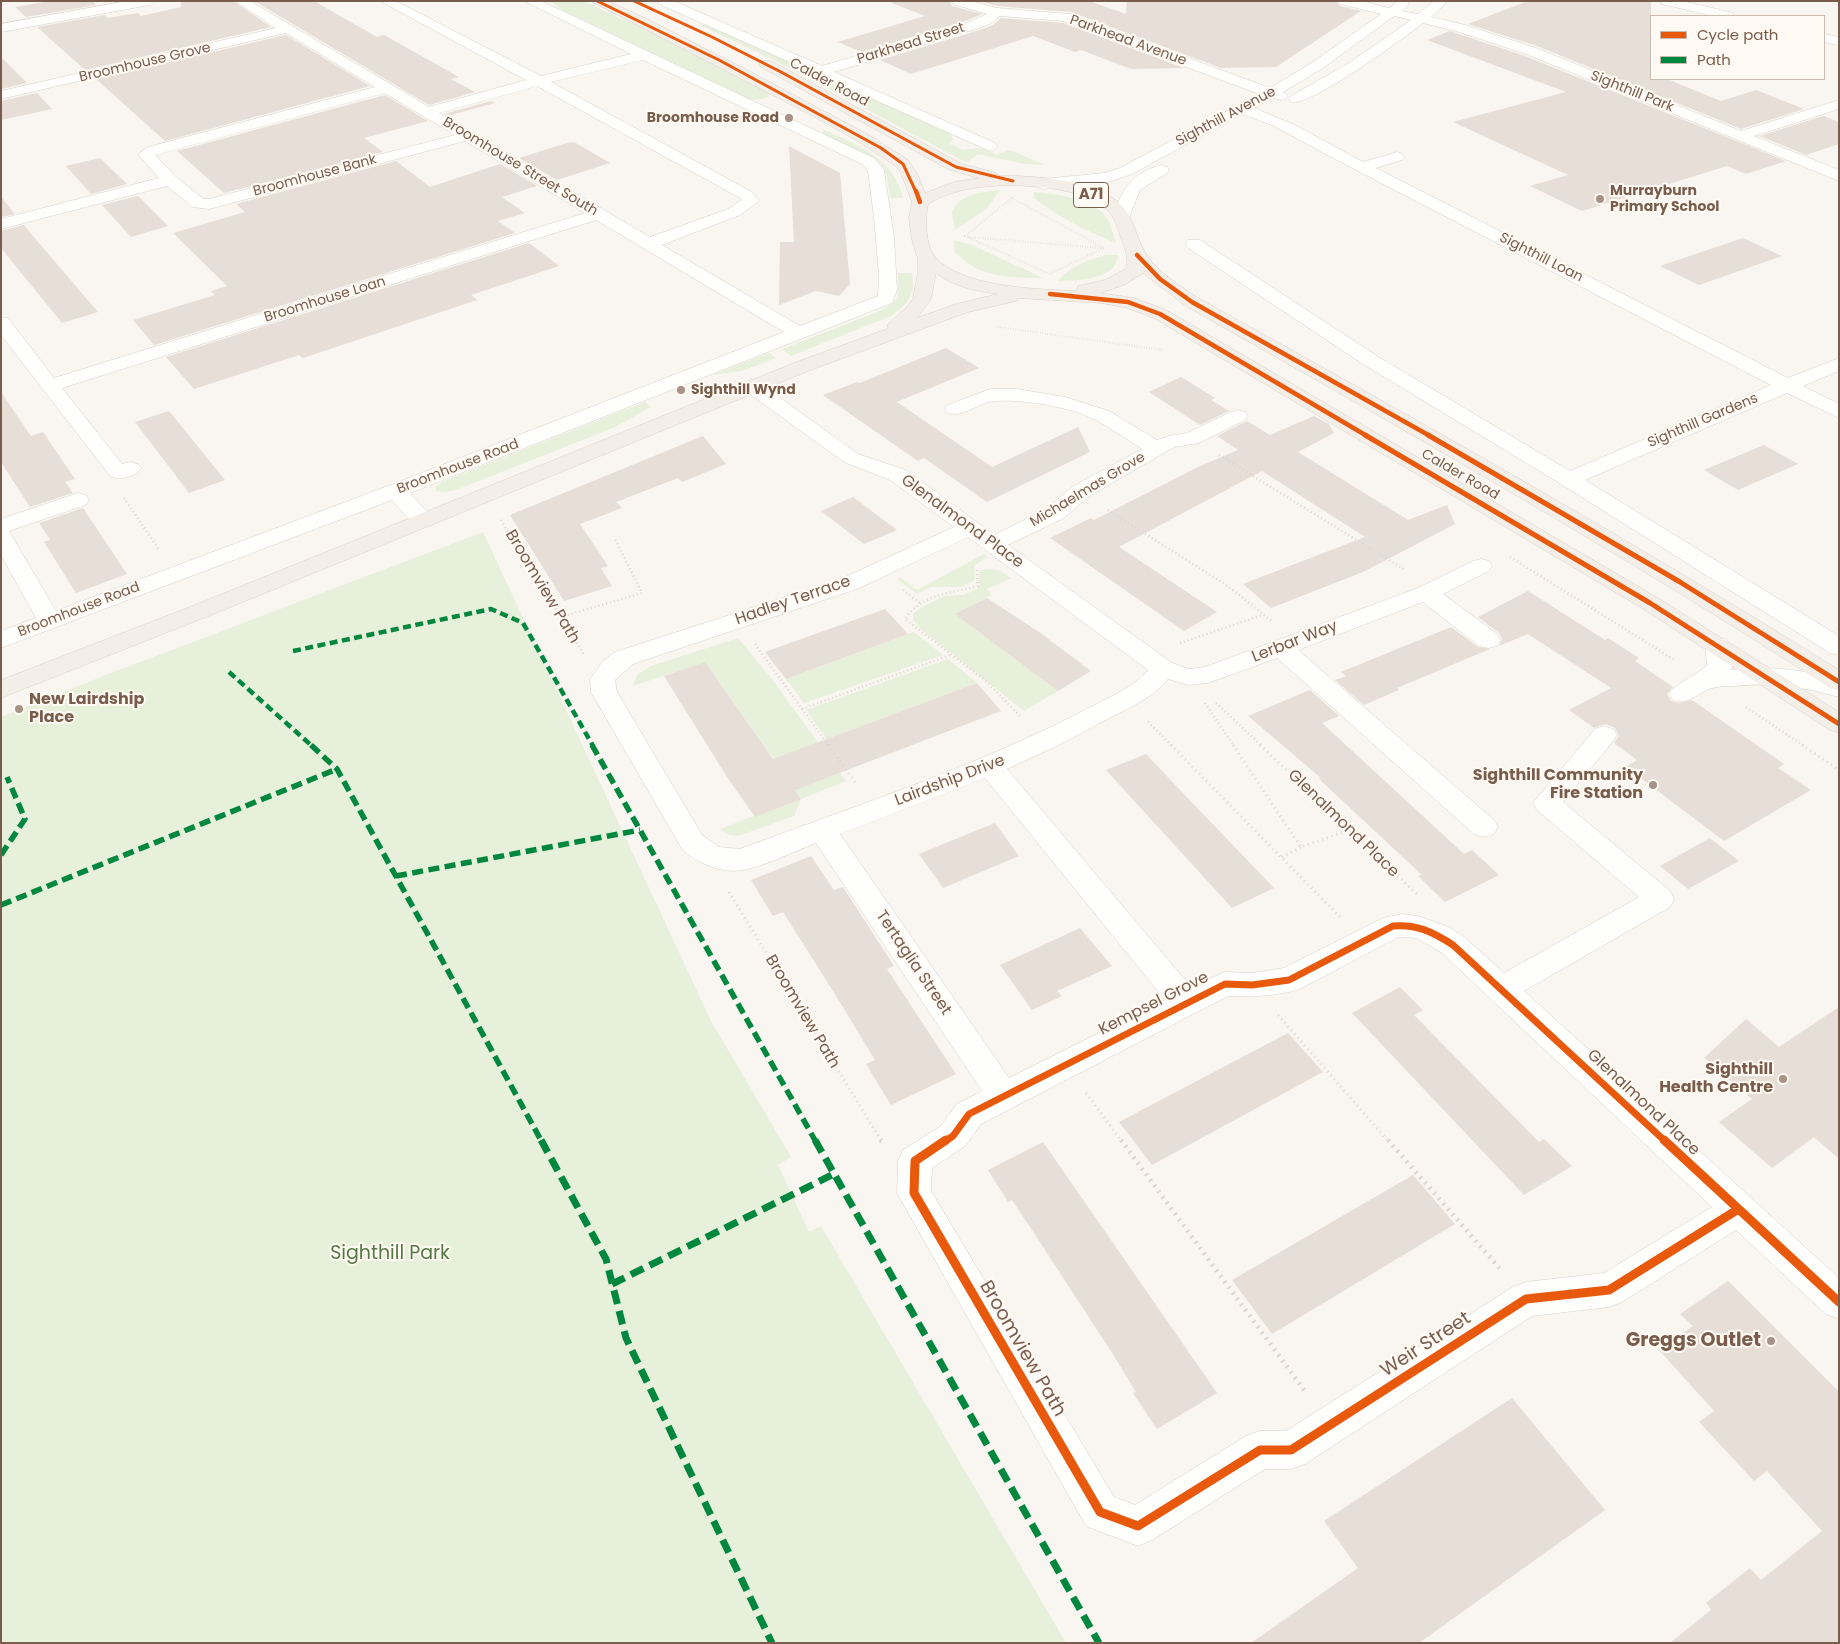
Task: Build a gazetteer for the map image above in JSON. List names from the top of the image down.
{
  "streets": {
    "main road": ["Calder Road", "A71"],
    "street": [
      "Parkhead Avenue",
      "Parkhead Street",
      "Broomhouse Grove",
      "Sighthill Park",
      "Sighthill Avenue",
      "Broomhouse Street South",
      "Broomhouse Bank",
      "Sighthill Loan",
      "Broomhouse Loan",
      "Sighthill Gardens",
      "Broomhouse Road",
      "Michaelmas Grove",
      "Glenalmond Place",
      "Broomview Path",
      "Hadley Terrace",
      "Lerbar Way",
      "Lairdship Drive",
      "Tertaglia Street",
      "Kempsel Grove",
      "Weir Street"
    ]
  },
  "crossings": [
    ["Parkhead Avenue", "Parkhead Street"],
    ["Parkhead Avenue", "Sighthill Avenue"],
    ["Parkhead Street", "Calder Road"],
    ["Broomhouse Grove", "Broomhouse Street South"],
    ["Calder Road", "Sighthill Avenue"],
    ["Sighthill Park", "Sighthill Avenue"],
    ["Sighthill Avenue", "Sighthill Loan"],
    ["Broomhouse Street South", "Broomhouse Bank"],
    ["Broomhouse Street South", "Broomhouse Loan"],
    ["Broomhouse Street South", "Broomhouse Road"],
    ["Sighthill Loan", "Sighthill Gardens"],
    ["Michaelmas Grove", "Glenalmond Place"],
    ["Glenalmond Place", "Hadley Terrace"],
    ["Glenalmond Place", "Lerbar Way"],
    ["Glenalmond Place", "Lairdship Drive"],
    ["Glenalmond Place", "Kempsel Grove"],
    ["Glenalmond Place", "Weir Street"],
    ["Broomview Path", "Hadley Terrace"],
    ["Broomview Path", "Lairdship Drive"],
    ["Broomview Path", "Kempsel Grove"],
    ["Broomview Path", "Weir Street"],
    ["Lerbar Way", "Lairdship Drive"],
    ["Lairdship Drive", "Tertaglia Street"],
    ["Tertaglia Street", "Kempsel Grove"]
  ],
  "parks": ["Sighthill Park"],
  "places": [
    "Broomhouse Road",
    "Murrayburn Primary School",
    "Sighthill Wynd",
    "New Lairdship Place",
    "Sighthill Community Fire Station",
    "Sighthill Health Centre",
    "Greggs Outlet"
  ],
  "legend": ["Cycle path", "Path"]
}
